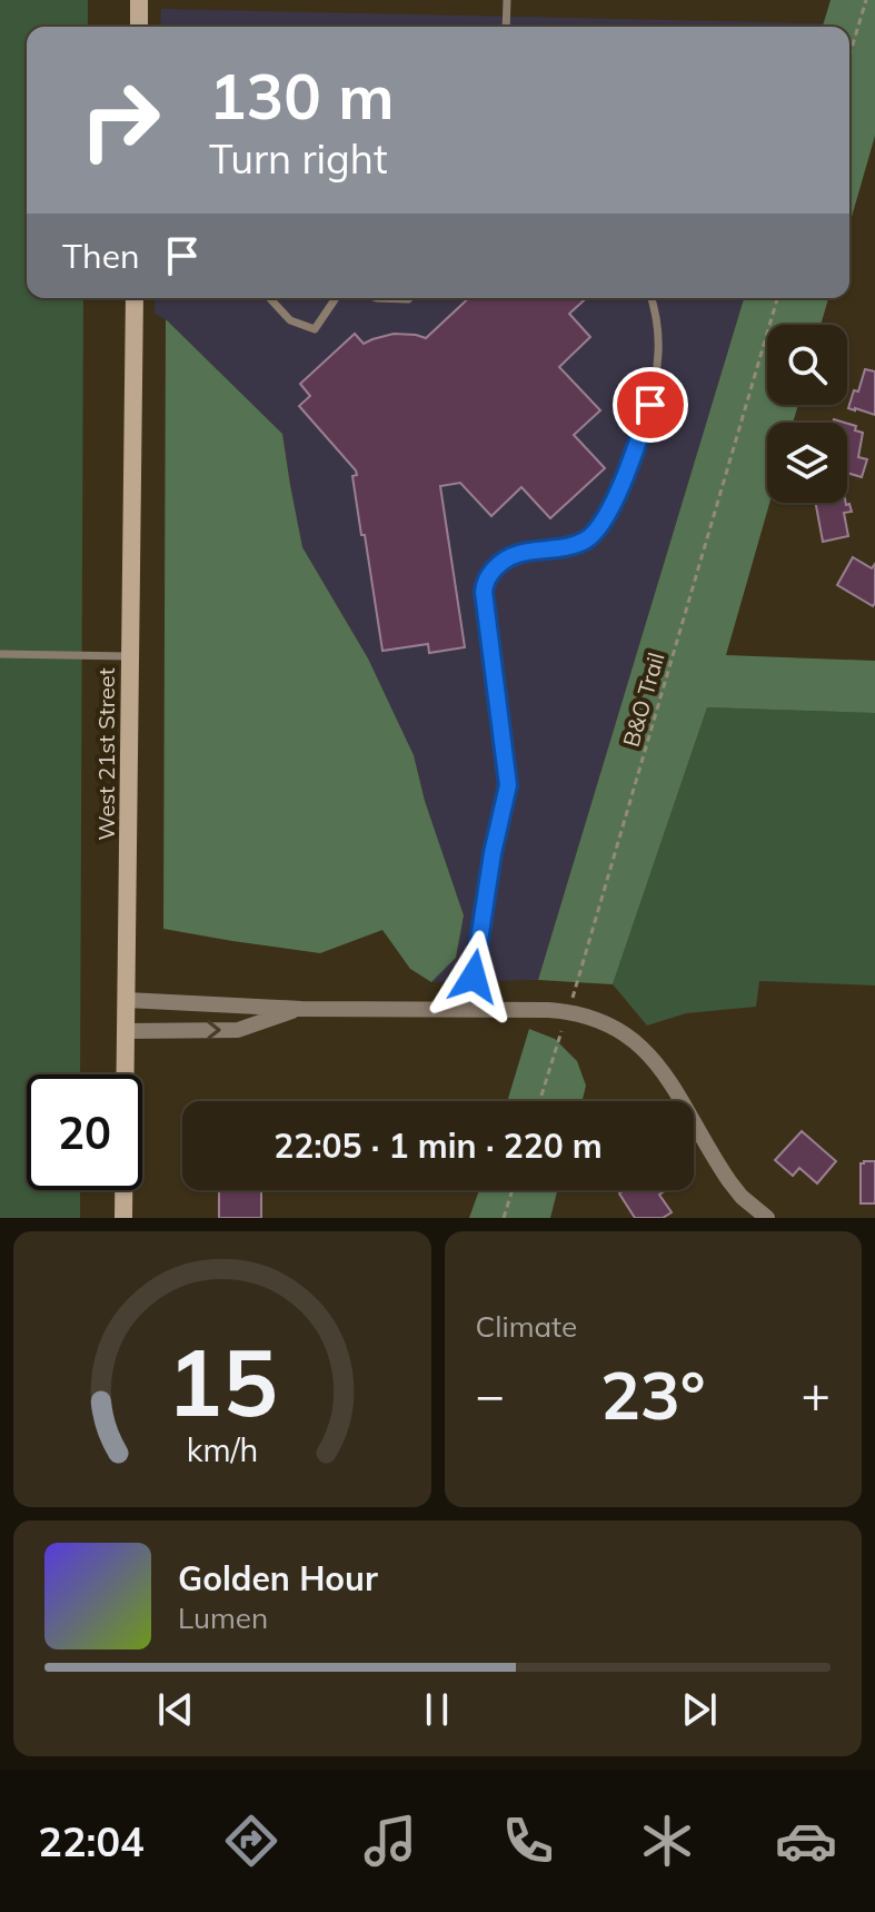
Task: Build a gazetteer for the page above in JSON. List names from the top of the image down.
{
  "streets": {
    "street": ["West 21st Street"],
    "path": ["B&O Trail"]
  },
  "page": {
    "turn": ["130 m", "Turn right"],
    "then": "Then",
    "limit": "20",
    "trip": "22:05 · 1 min · 220 m",
    "tile": "Climate",
    "heat": ["−", "23°", "+"],
    "song": ["Golden Hour", "Lumen"],
    "tabs": "22:04",
    "gauge": ["15", "km/h"]
  }
}
